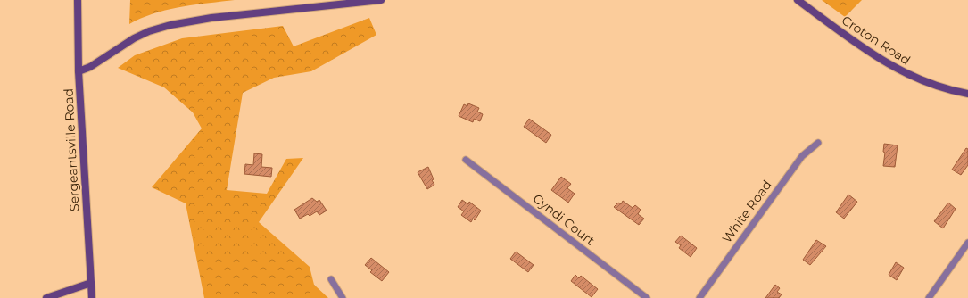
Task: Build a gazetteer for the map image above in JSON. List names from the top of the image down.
{
  "streets": {
    "main road": ["Croton Road", "Sergeantsville Road"],
    "street": ["White Road", "Cyndi Court"]
  }
}
